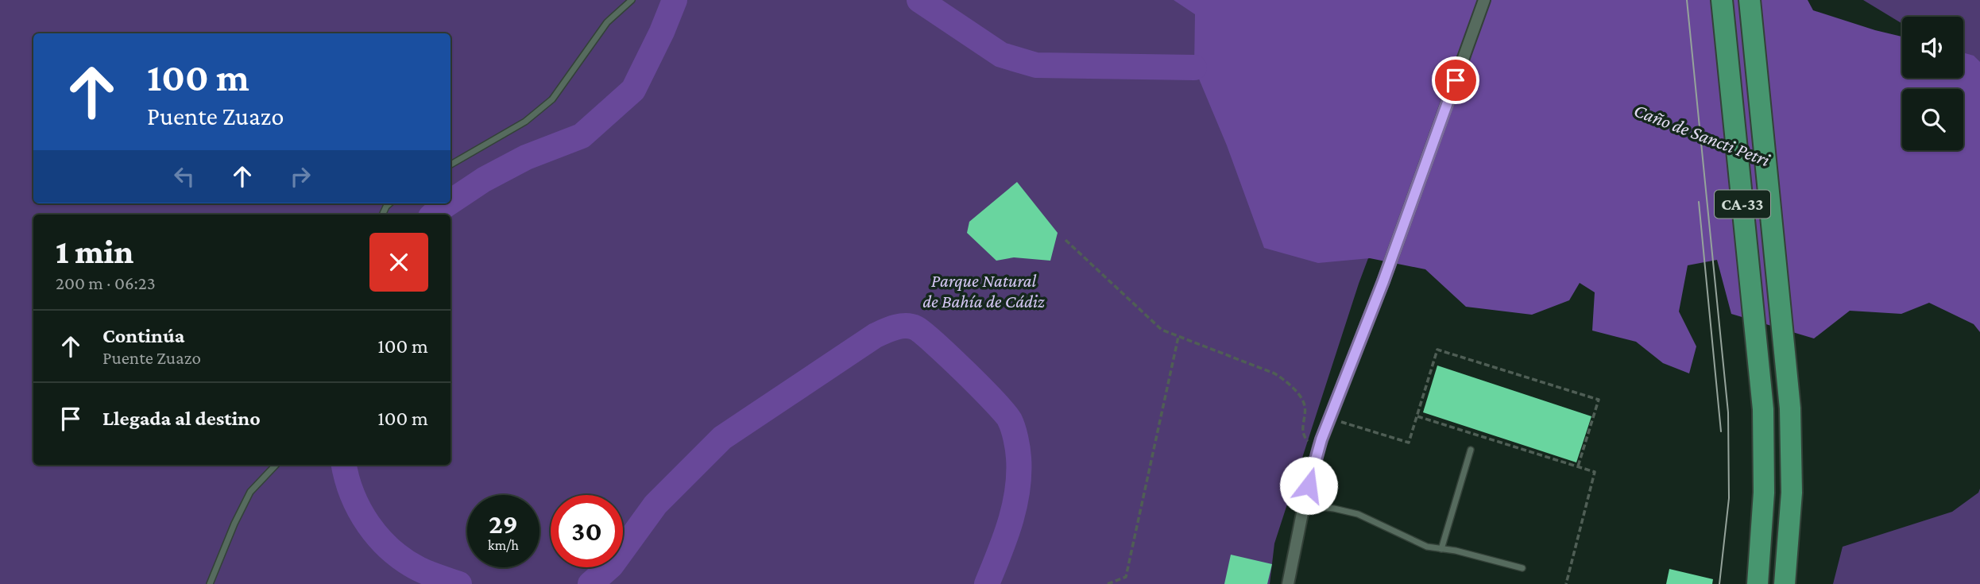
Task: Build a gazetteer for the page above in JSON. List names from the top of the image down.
{
  "streets": {
    "highway": ["CA-33"]
  },
  "water": ["Caño de Sancti Petri"],
  "parks": ["Parque Natural de Bahía de Cádiz"],
  "page": {
    "turn": ["100 m", "Puente Zuazo"],
    "heading": ["1 min", "200 m · 06:23"],
    "list": [
      {
        "name": "Continúa",
        "note": "Puente Zuazo",
        "value": "100 m"
      },
      {
        "name": "Llegada al destino",
        "value": "100 m"
      }
    ],
    "speed": "29 km/h",
    "limit": "30"
  }
}
